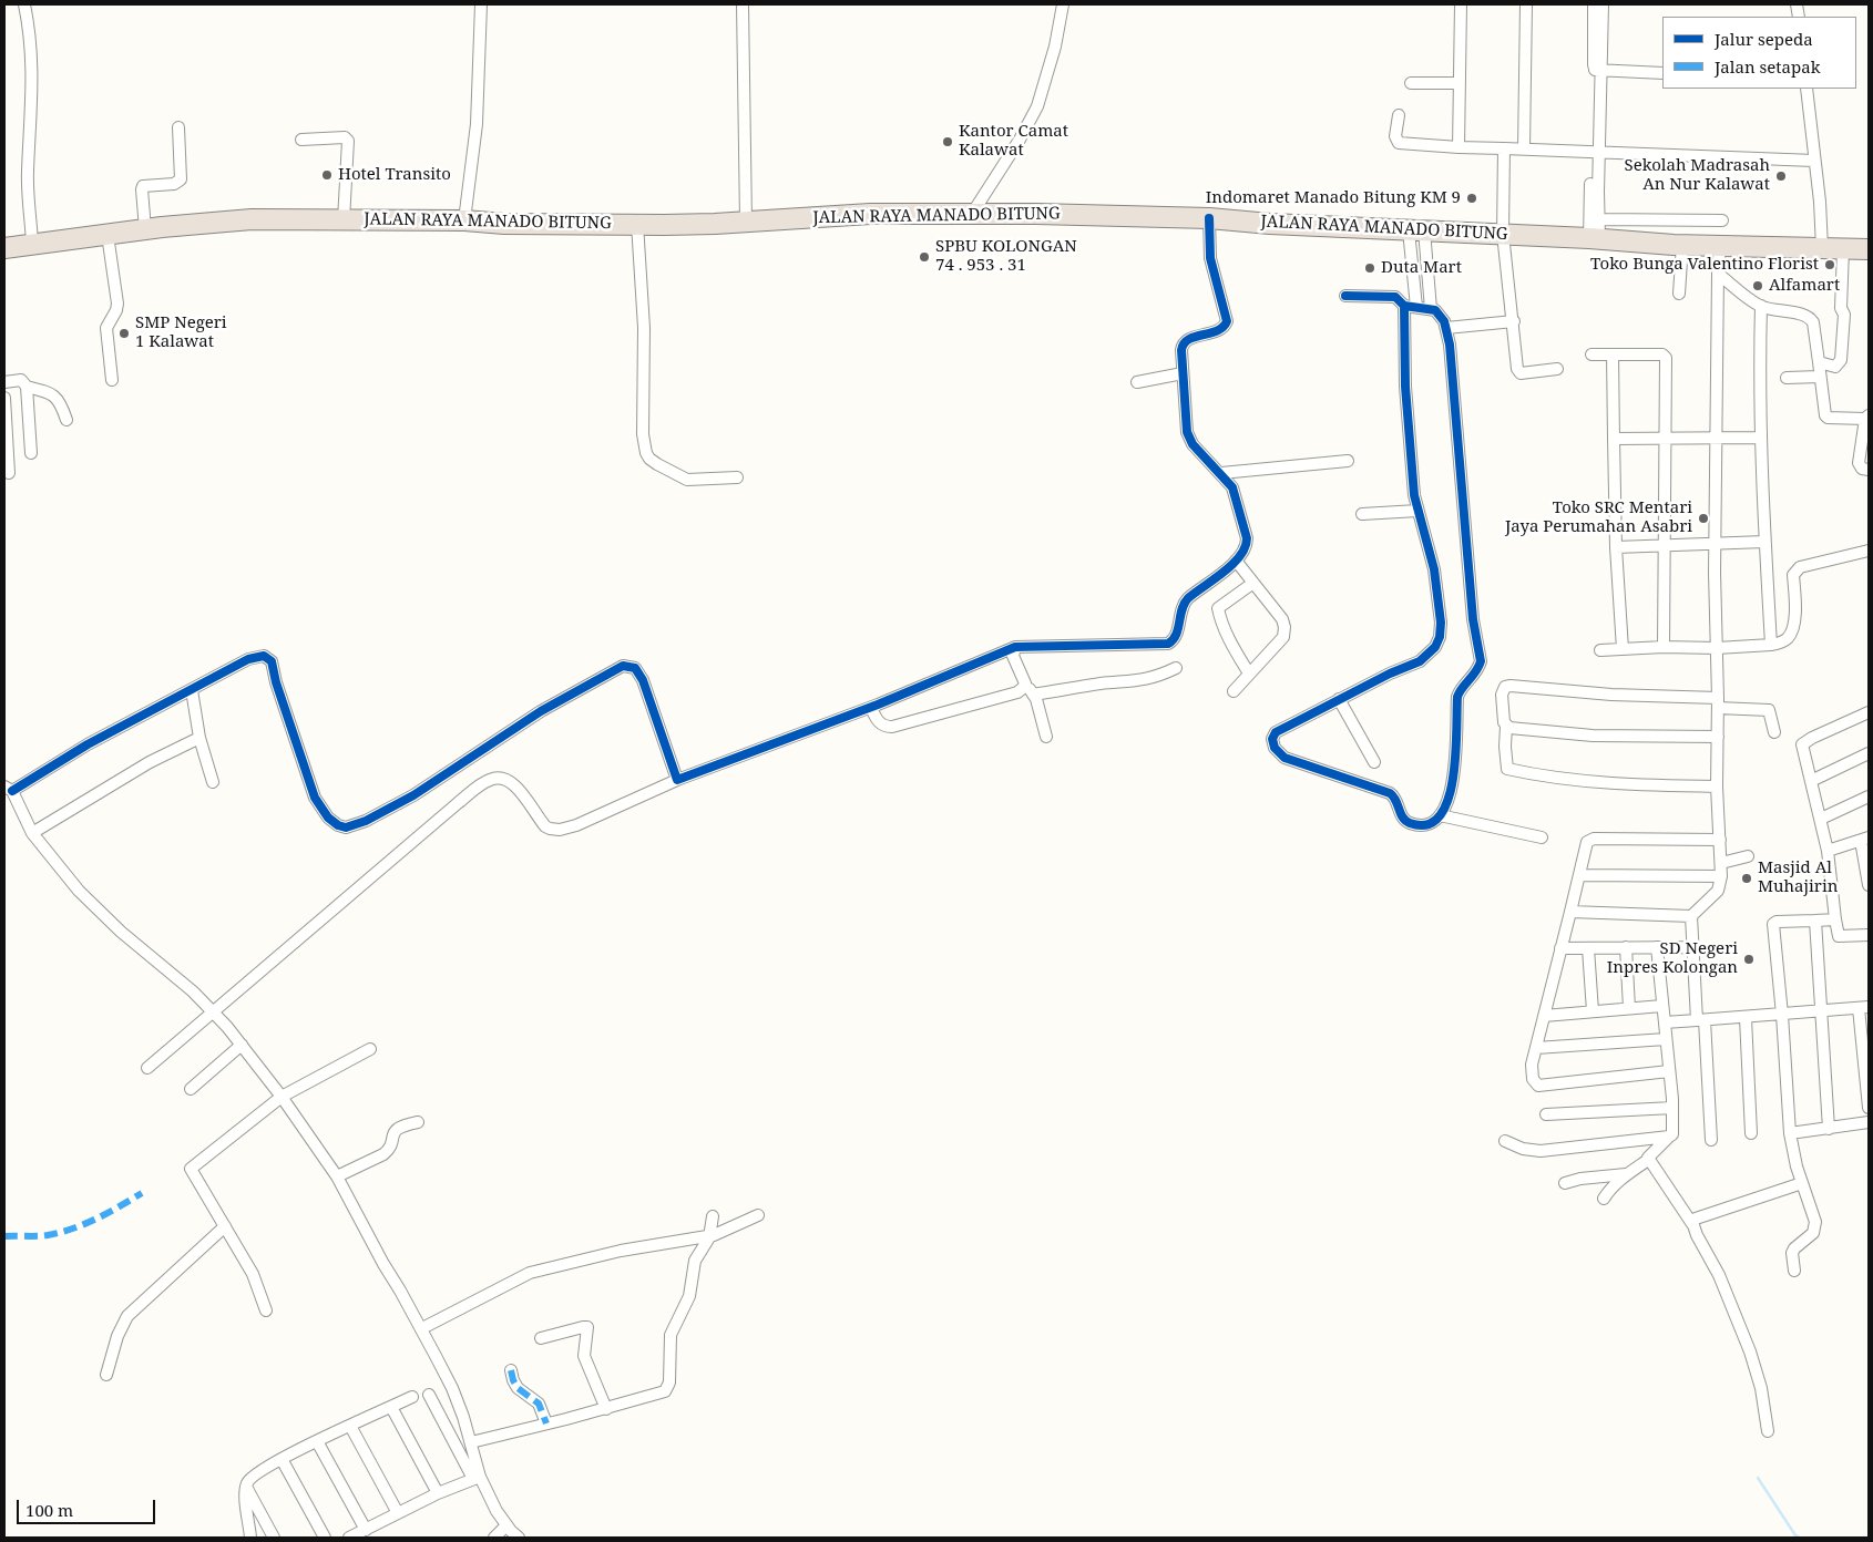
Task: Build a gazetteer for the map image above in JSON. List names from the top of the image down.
{
  "streets": {
    "highway": ["JALAN RAYA MANADO BITUNG"]
  },
  "places": [
    "Kantor Camat Kalawat",
    "Hotel Transito",
    "Sekolah Madrasah An Nur Kalawat",
    "Indomaret Manado Bitung KM 9",
    "SPBU KOLONGAN 74 . 953 . 31",
    "Toko Bunga Valentino Florist",
    "Duta Mart",
    "Alfamart",
    "SMP Negeri 1 Kalawat",
    "Toko SRC Mentari Jaya Perumahan Asabri",
    "Masjid Al Muhajirin",
    "SD Negeri Inpres Kolongan"
  ],
  "legend": ["Jalur sepeda", "Jalan setapak"],
  "scale_bar": "100 m"
}
